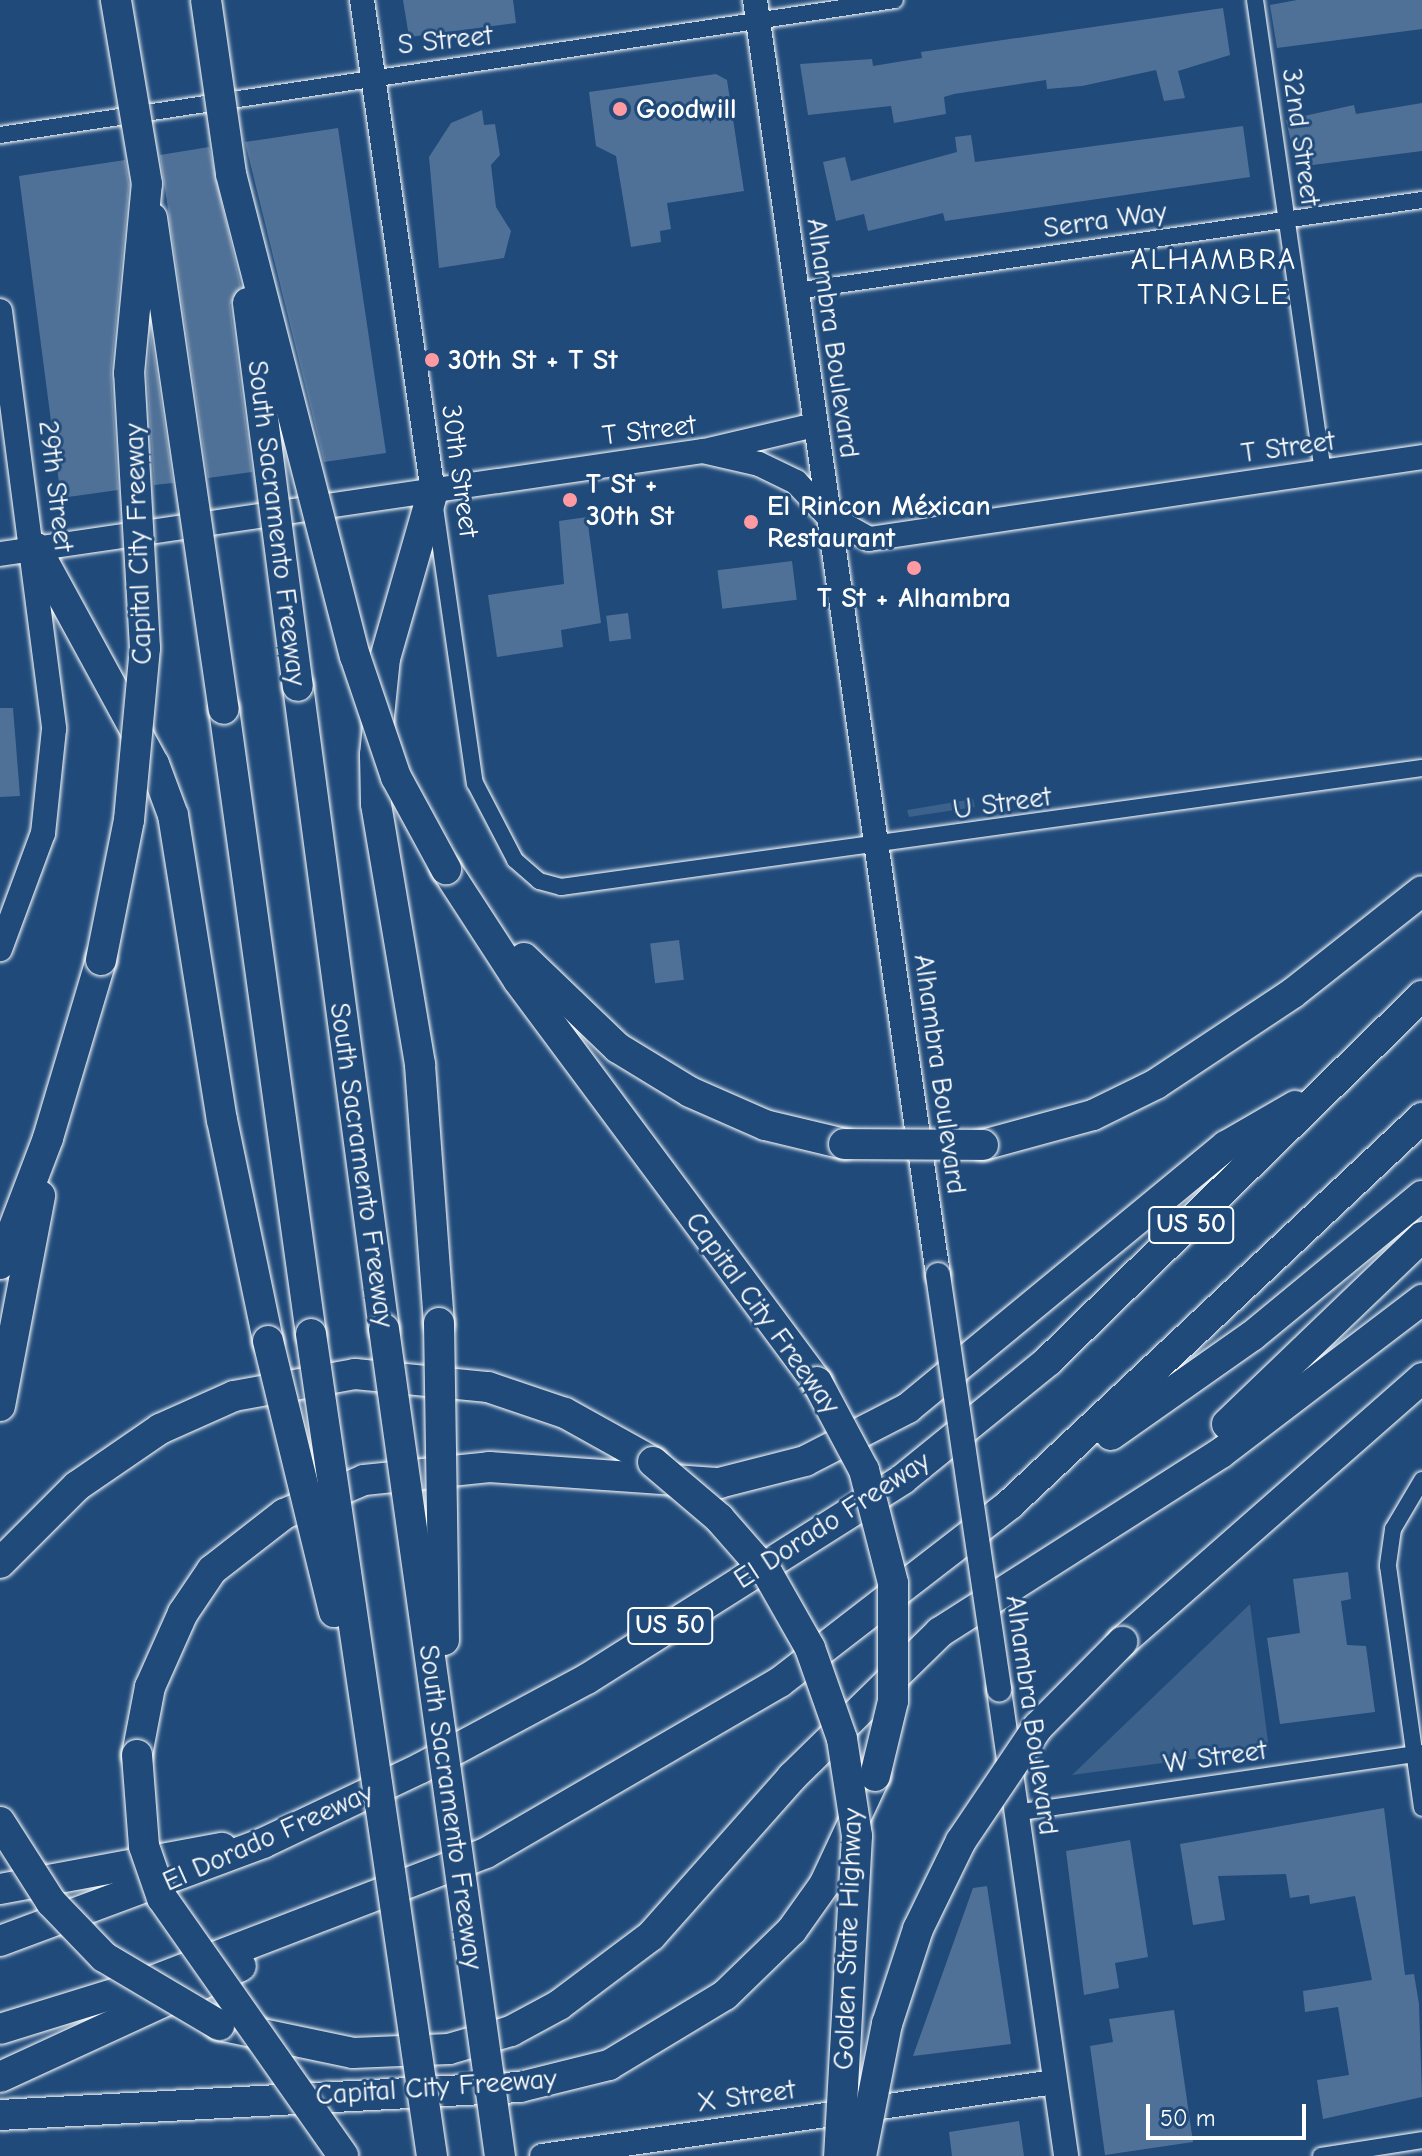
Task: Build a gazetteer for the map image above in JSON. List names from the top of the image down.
{
  "streets": {
    "highway": [
      "South Sacramento Freeway",
      "Capital City Freeway",
      "US 50",
      "El Dorado Freeway",
      "Golden State Highway"
    ],
    "main road": [
      "Alhambra Boulevard",
      "T Street",
      "30th Street",
      "29th Street",
      "X Street"
    ],
    "street": [
      "S Street",
      "32nd Street",
      "Serra Way",
      "U Street",
      "W Street"
    ]
  },
  "crossings": [
    ["S Street", "Alhambra Boulevard"],
    ["S Street", "30th Street"],
    ["32nd Street", "Serra Way"],
    ["32nd Street", "T Street"],
    ["Serra Way", "Alhambra Boulevard"],
    ["Alhambra Boulevard", "T Street"],
    ["Alhambra Boulevard", "U Street"],
    ["Alhambra Boulevard", "W Street"],
    ["Alhambra Boulevard", "X Street"],
    ["T Street", "30th Street"],
    ["T Street", "29th Street"],
    ["30th Street", "U Street"]
  ],
  "districts": ["ALHAMBRA TRIANGLE"],
  "places": [
    "Goodwill",
    "30th St + T St",
    "T St + 30th St",
    "El Rincon Méxican Restaurant",
    "T St + Alhambra"
  ],
  "scale_bar": "50 m"
}
